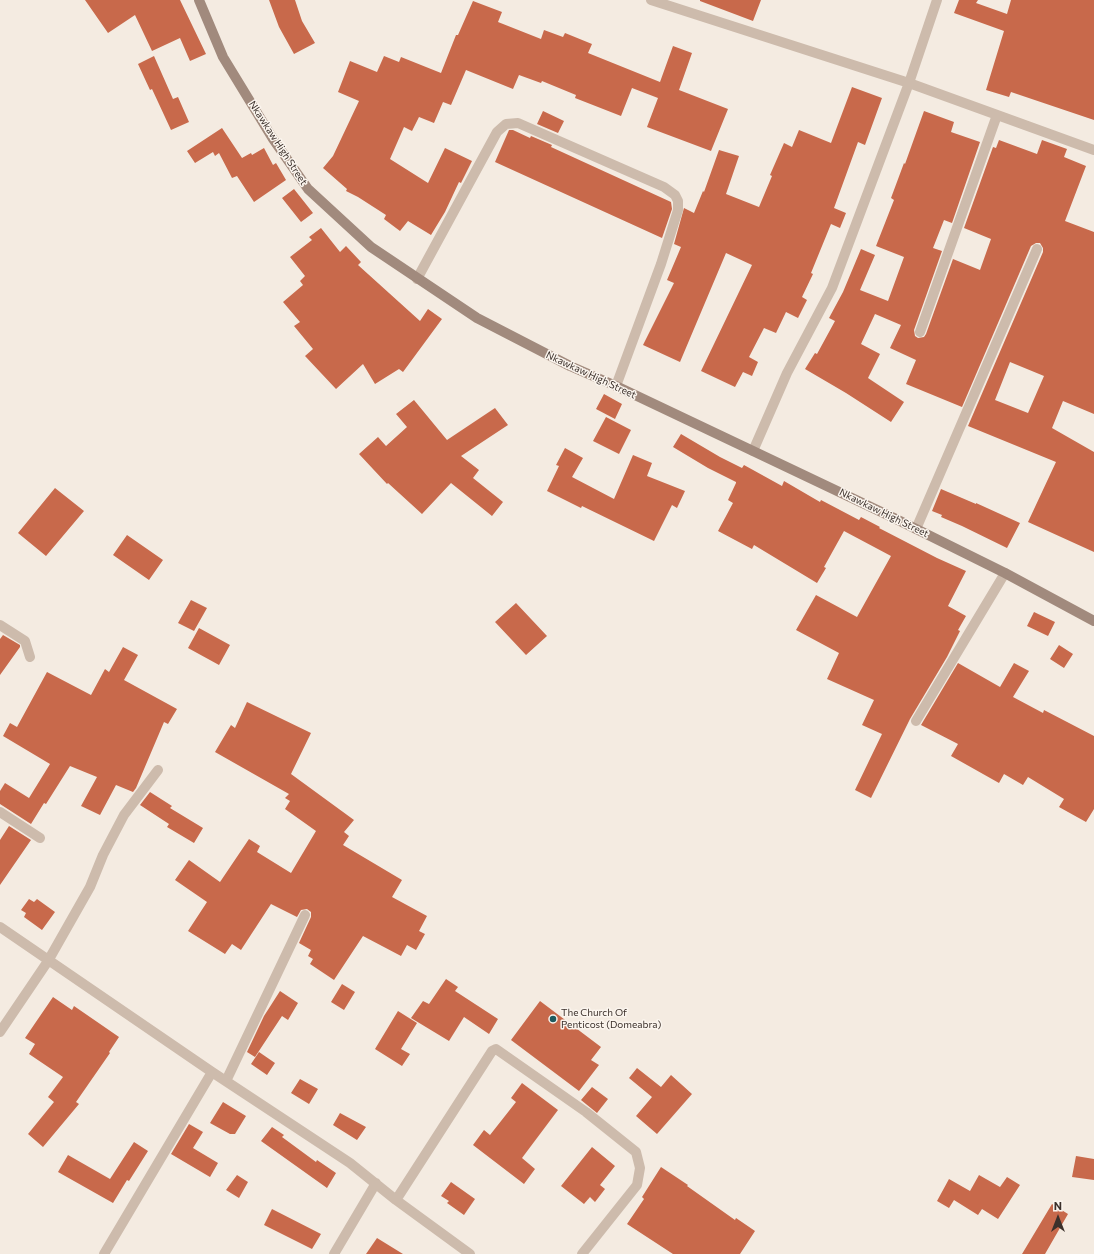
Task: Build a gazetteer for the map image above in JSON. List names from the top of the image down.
{
  "streets": {
    "main road": ["Nkawkaw High Street"]
  },
  "places": ["The Church Of Penticost (Domeabra)"],
  "north": "top"
}
